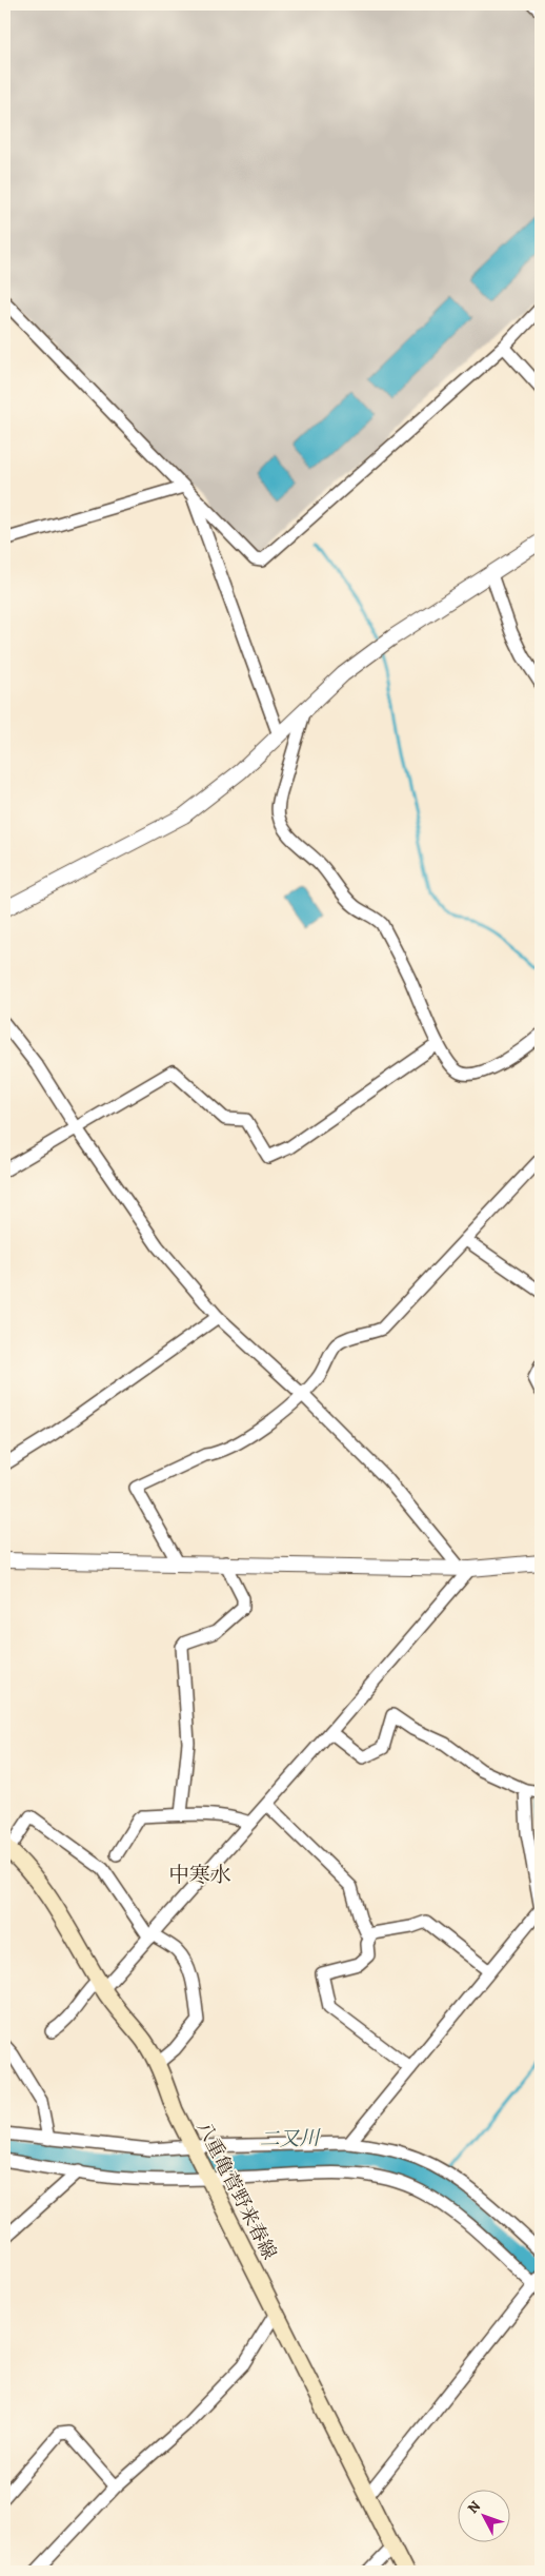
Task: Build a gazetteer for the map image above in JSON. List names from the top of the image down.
{
  "streets": {
    "main road": ["八重亀菅野来春線"]
  },
  "districts": ["中寒水"],
  "water": ["二又川"],
  "north": "top left"
}
